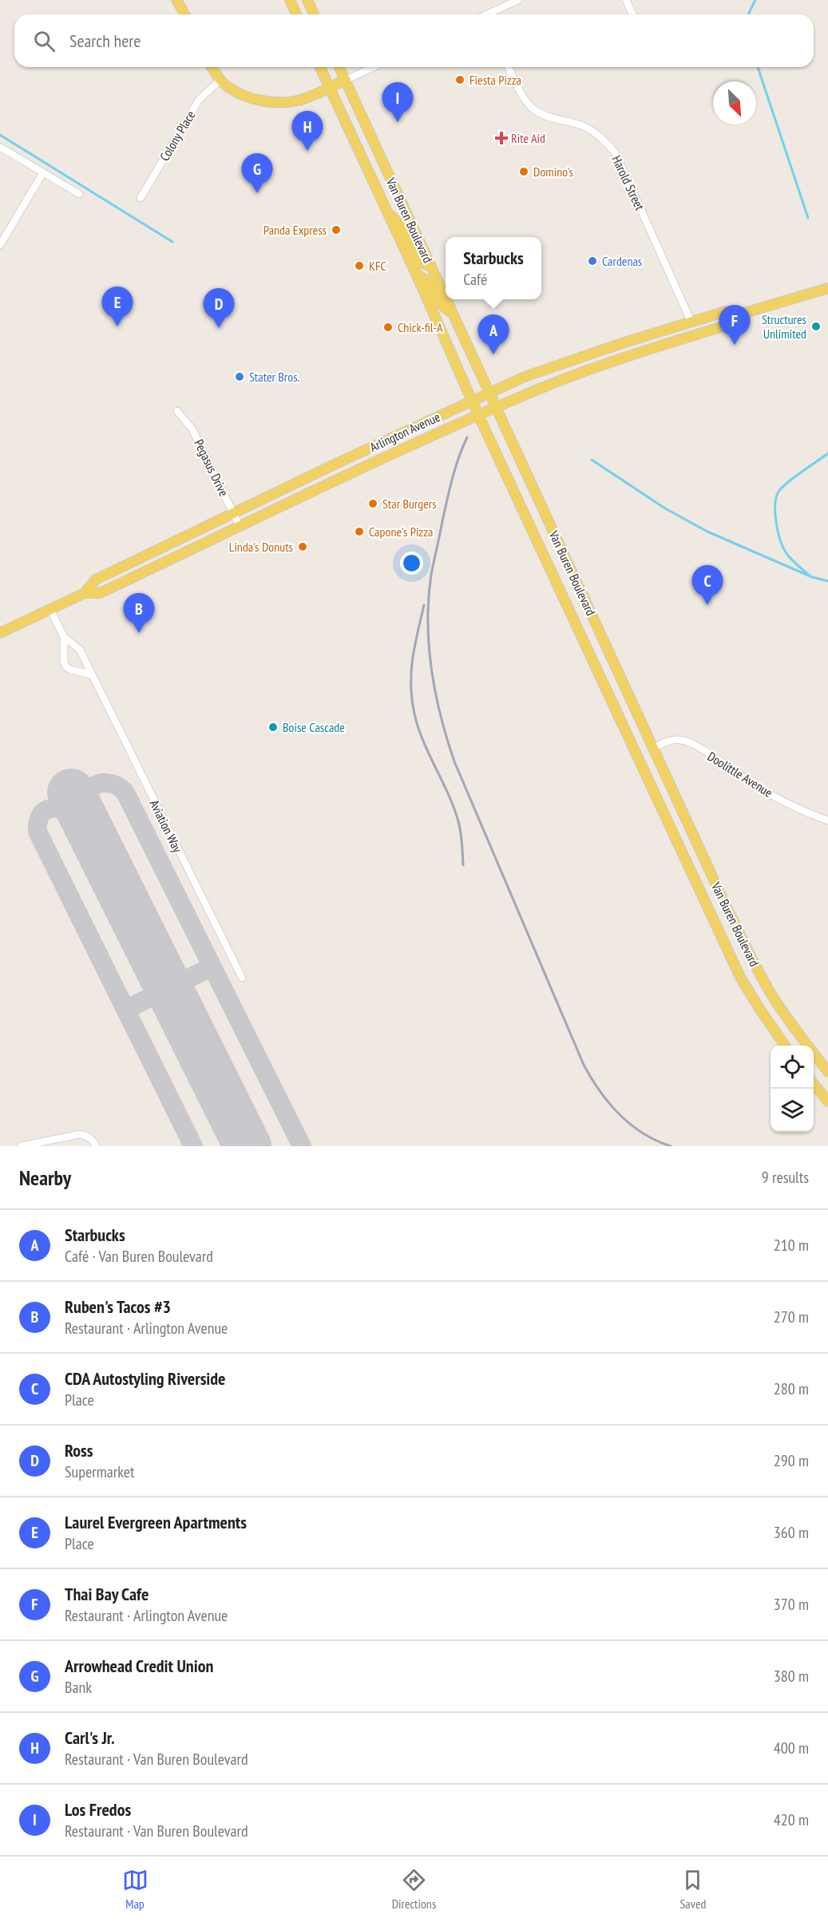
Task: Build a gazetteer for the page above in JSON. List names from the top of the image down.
{
  "streets": {
    "main road": ["Van Buren Boulevard", "Arlington Avenue"],
    "street": [
      "Colony Place",
      "Harold Street",
      "Pegasus Drive",
      "Doolittle Avenue",
      "Aviation Way"
    ]
  },
  "crossings": [
    ["Harold Street", "Arlington Avenue"],
    ["Van Buren Boulevard", "Arlington Avenue"],
    ["Van Buren Boulevard", "Doolittle Avenue"],
    ["Arlington Avenue", "Pegasus Drive"],
    ["Arlington Avenue", "Aviation Way"]
  ],
  "places": {
    "other": [
      "Fiesta Pizza",
      "Domino's",
      "Panda Express",
      "Cardenas",
      "KFC",
      "Structures Unlimited",
      "Chick-fil-A",
      "Stater Bros.",
      "Star Burgers",
      "Capone's Pizza",
      "Linda's Donuts",
      "Boise Cascade"
    ],
    "health": ["Rite Aid"]
  },
  "north": "bottom right",
  "page": {
    "search": "Search here",
    "pins": [
      "I",
      "H",
      "G",
      "E",
      "D",
      "F",
      "A",
      "C",
      "B"
    ],
    "popup": ["Starbucks", "Café"],
    "heading": ["Nearby", "9 results"],
    "list": [
      {
        "mark": "A",
        "name": "Starbucks",
        "note": "Café · Van Buren Boulevard",
        "value": "210 m"
      },
      {
        "mark": "B",
        "name": "Ruben's Tacos #3",
        "note": "Restaurant · Arlington Avenue",
        "value": "270 m"
      },
      {
        "mark": "C",
        "name": "CDA Autostyling Riverside",
        "note": "Place",
        "value": "280 m"
      },
      {
        "mark": "D",
        "name": "Ross",
        "note": "Supermarket",
        "value": "290 m"
      },
      {
        "mark": "E",
        "name": "Laurel Evergreen Apartments",
        "note": "Place",
        "value": "360 m"
      },
      {
        "mark": "F",
        "name": "Thai Bay Cafe",
        "note": "Restaurant · Arlington Avenue",
        "value": "370 m"
      },
      {
        "mark": "G",
        "name": "Arrowhead Credit Union",
        "note": "Bank",
        "value": "380 m"
      },
      {
        "mark": "H",
        "name": "Carl's Jr.",
        "note": "Restaurant · Van Buren Boulevard",
        "value": "400 m"
      },
      {
        "mark": "I",
        "name": "Los Fredos",
        "note": "Restaurant · Van Buren Boulevard",
        "value": "420 m"
      }
    ],
    "nav": ["Map", "Directions", "Saved"]
  }
}
